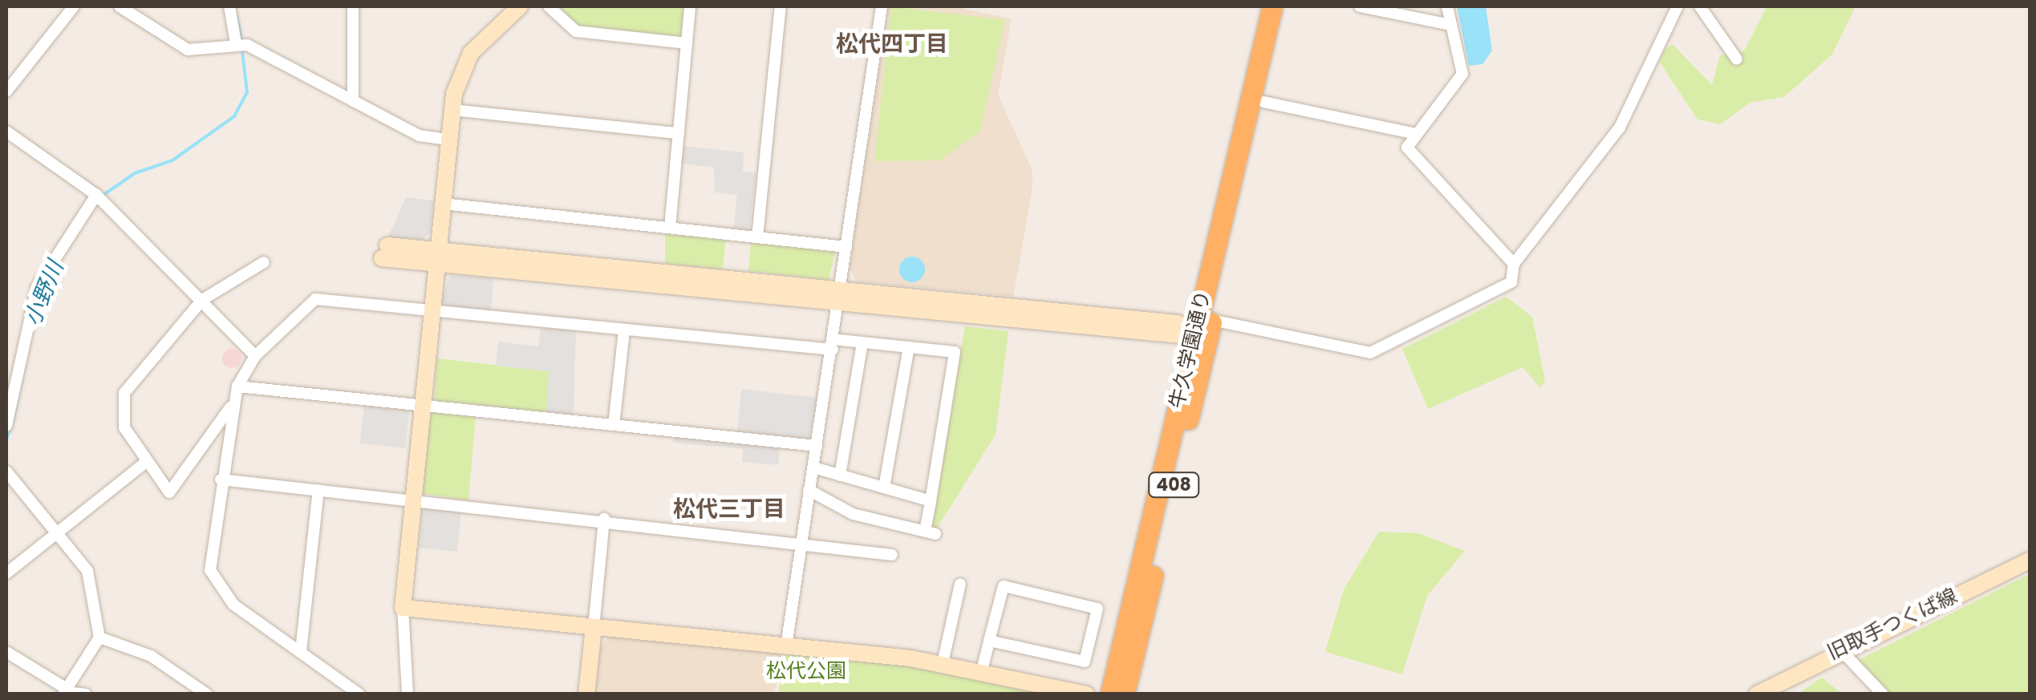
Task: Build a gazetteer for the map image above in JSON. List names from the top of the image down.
{
  "streets": {
    "highway": ["牛久学園通り", "408"],
    "street": ["旧取手つくば線"]
  },
  "districts": ["松代四丁目", "松代三丁目"],
  "water": ["小野川"],
  "parks": ["松代公園"]
}
